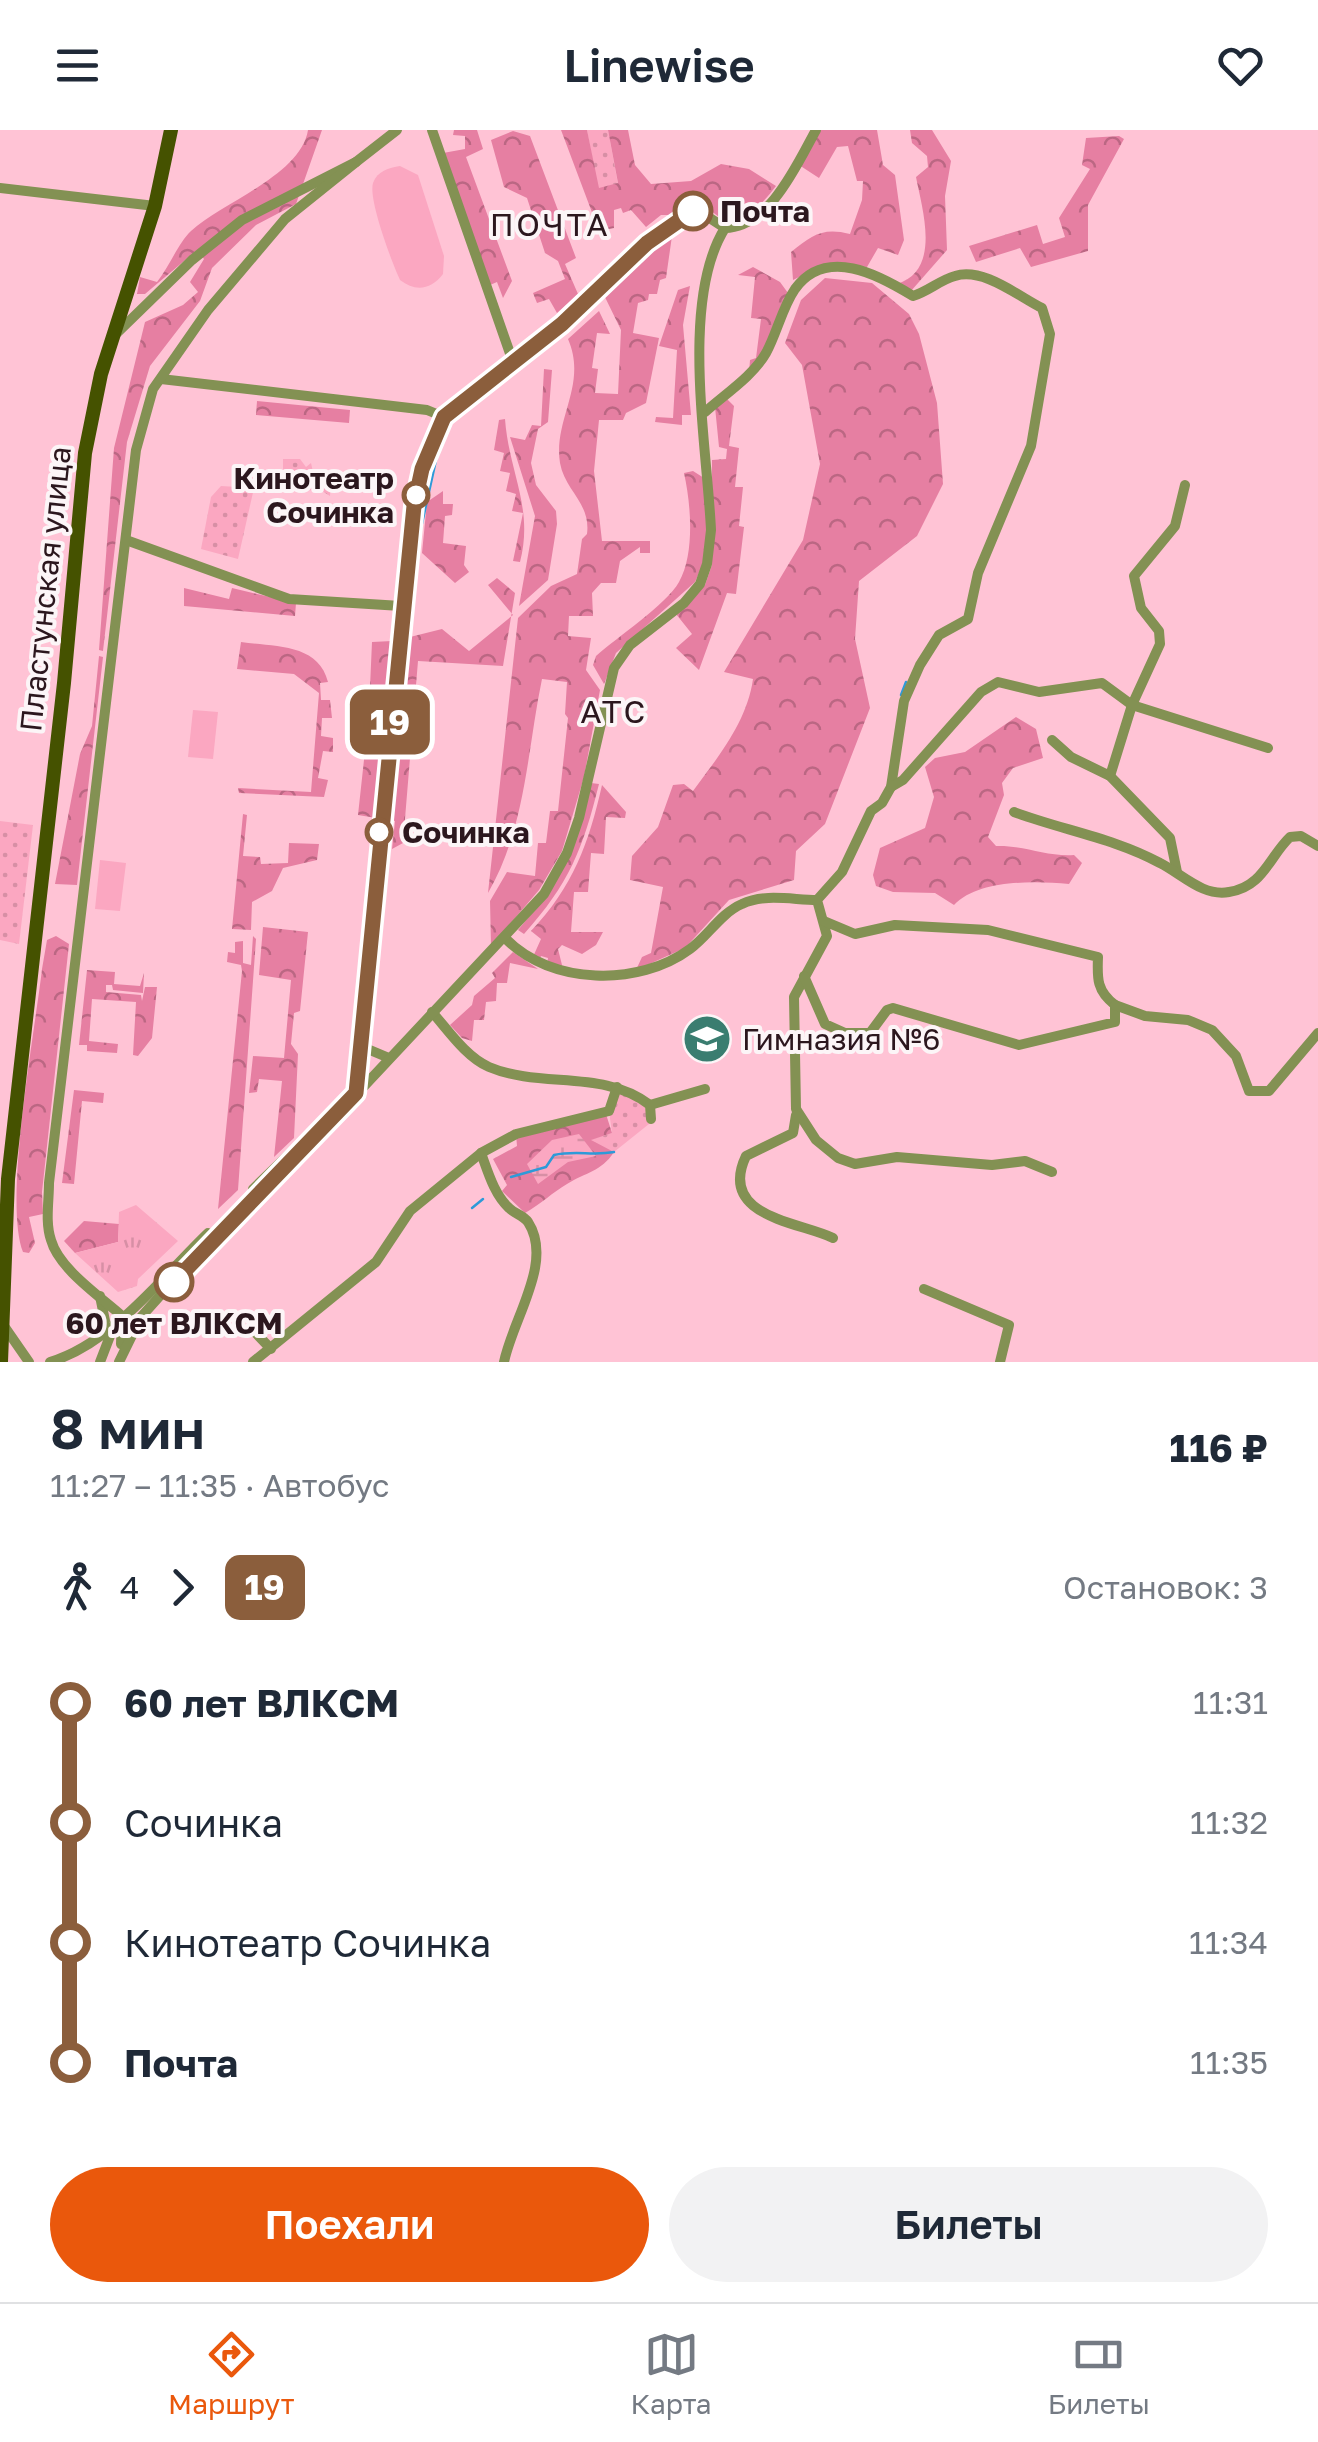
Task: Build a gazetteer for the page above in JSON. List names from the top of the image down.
{
  "streets": {
    "main road": ["Пластунская улица"]
  },
  "districts": ["ПОЧТА", "АТС"],
  "places": {
    "other": [
      "Почта",
      "Кинотеатр Сочинка",
      "Сочинка",
      "60 лет ВЛКСМ"
    ],
    "school or university": ["Гимназия №6"]
  },
  "lines": ["bus line 19"],
  "page": {
    "header": "Linewise",
    "on_map": "19",
    "heading": ["8 мин", "11:27 – 11:35 · Автобус", "116 ₽"],
    "legs": ["4", "19", "Остановок: 3"],
    "list": [
      {
        "name": "60 лет ВЛКСМ",
        "value": "11:31"
      },
      {
        "name": "Сочинка",
        "value": "11:32"
      },
      {
        "name": "Кинотеатр Сочинка",
        "value": "11:34"
      },
      {
        "name": "Почта",
        "value": "11:35"
      }
    ],
    "buttons": ["Поехали", "Билеты"],
    "tabs": ["Маршрут", "Карта", "Билеты"]
  }
}
